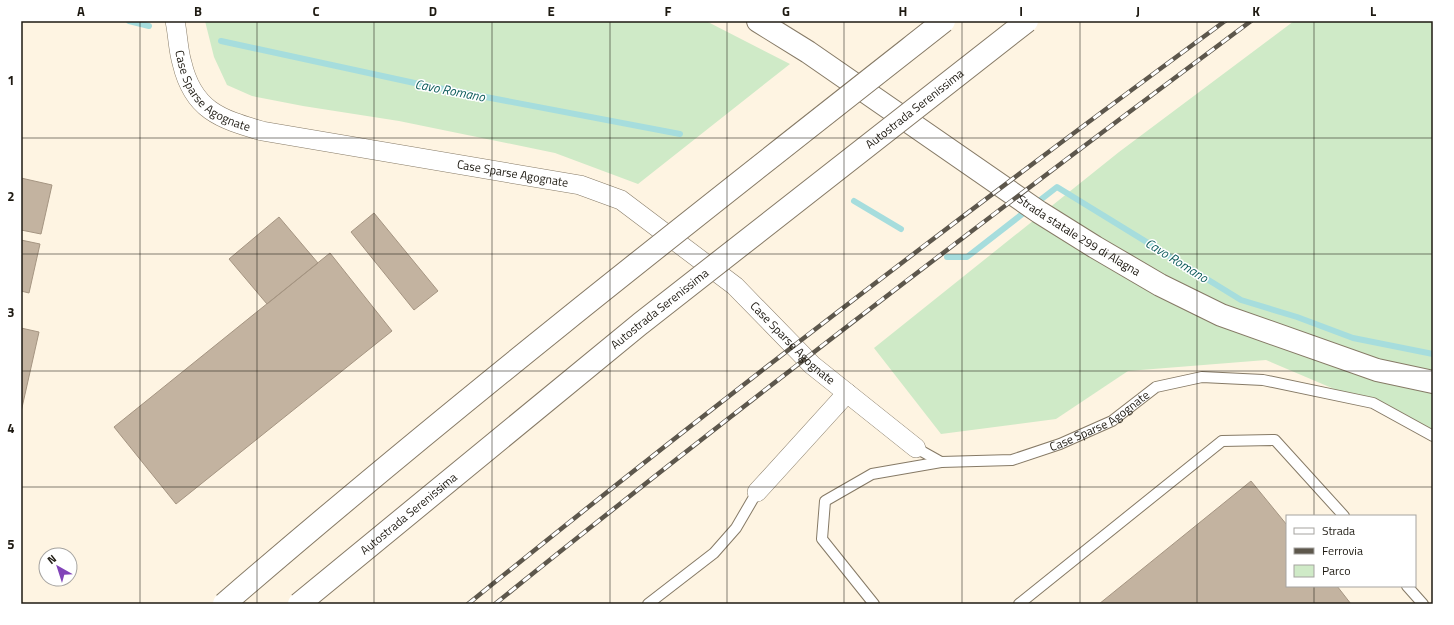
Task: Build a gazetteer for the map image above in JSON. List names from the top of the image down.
{
  "streets": {
    "main road": ["Autostrada Serenissima", "Strada statale 299 di Alagna"],
    "street": ["Case Sparse Agognate"]
  },
  "water": ["Cavo Romano"],
  "legend": ["Strada", "Ferrovia", "Parco"],
  "north": "top left",
  "grid": {
    "columns": [
      "A",
      "B",
      "C",
      "D",
      "E",
      "F",
      "G",
      "H",
      "I",
      "J",
      "K",
      "L"
    ],
    "rows": [
      "1",
      "2",
      "3",
      "4",
      "5"
    ]
  }
}
